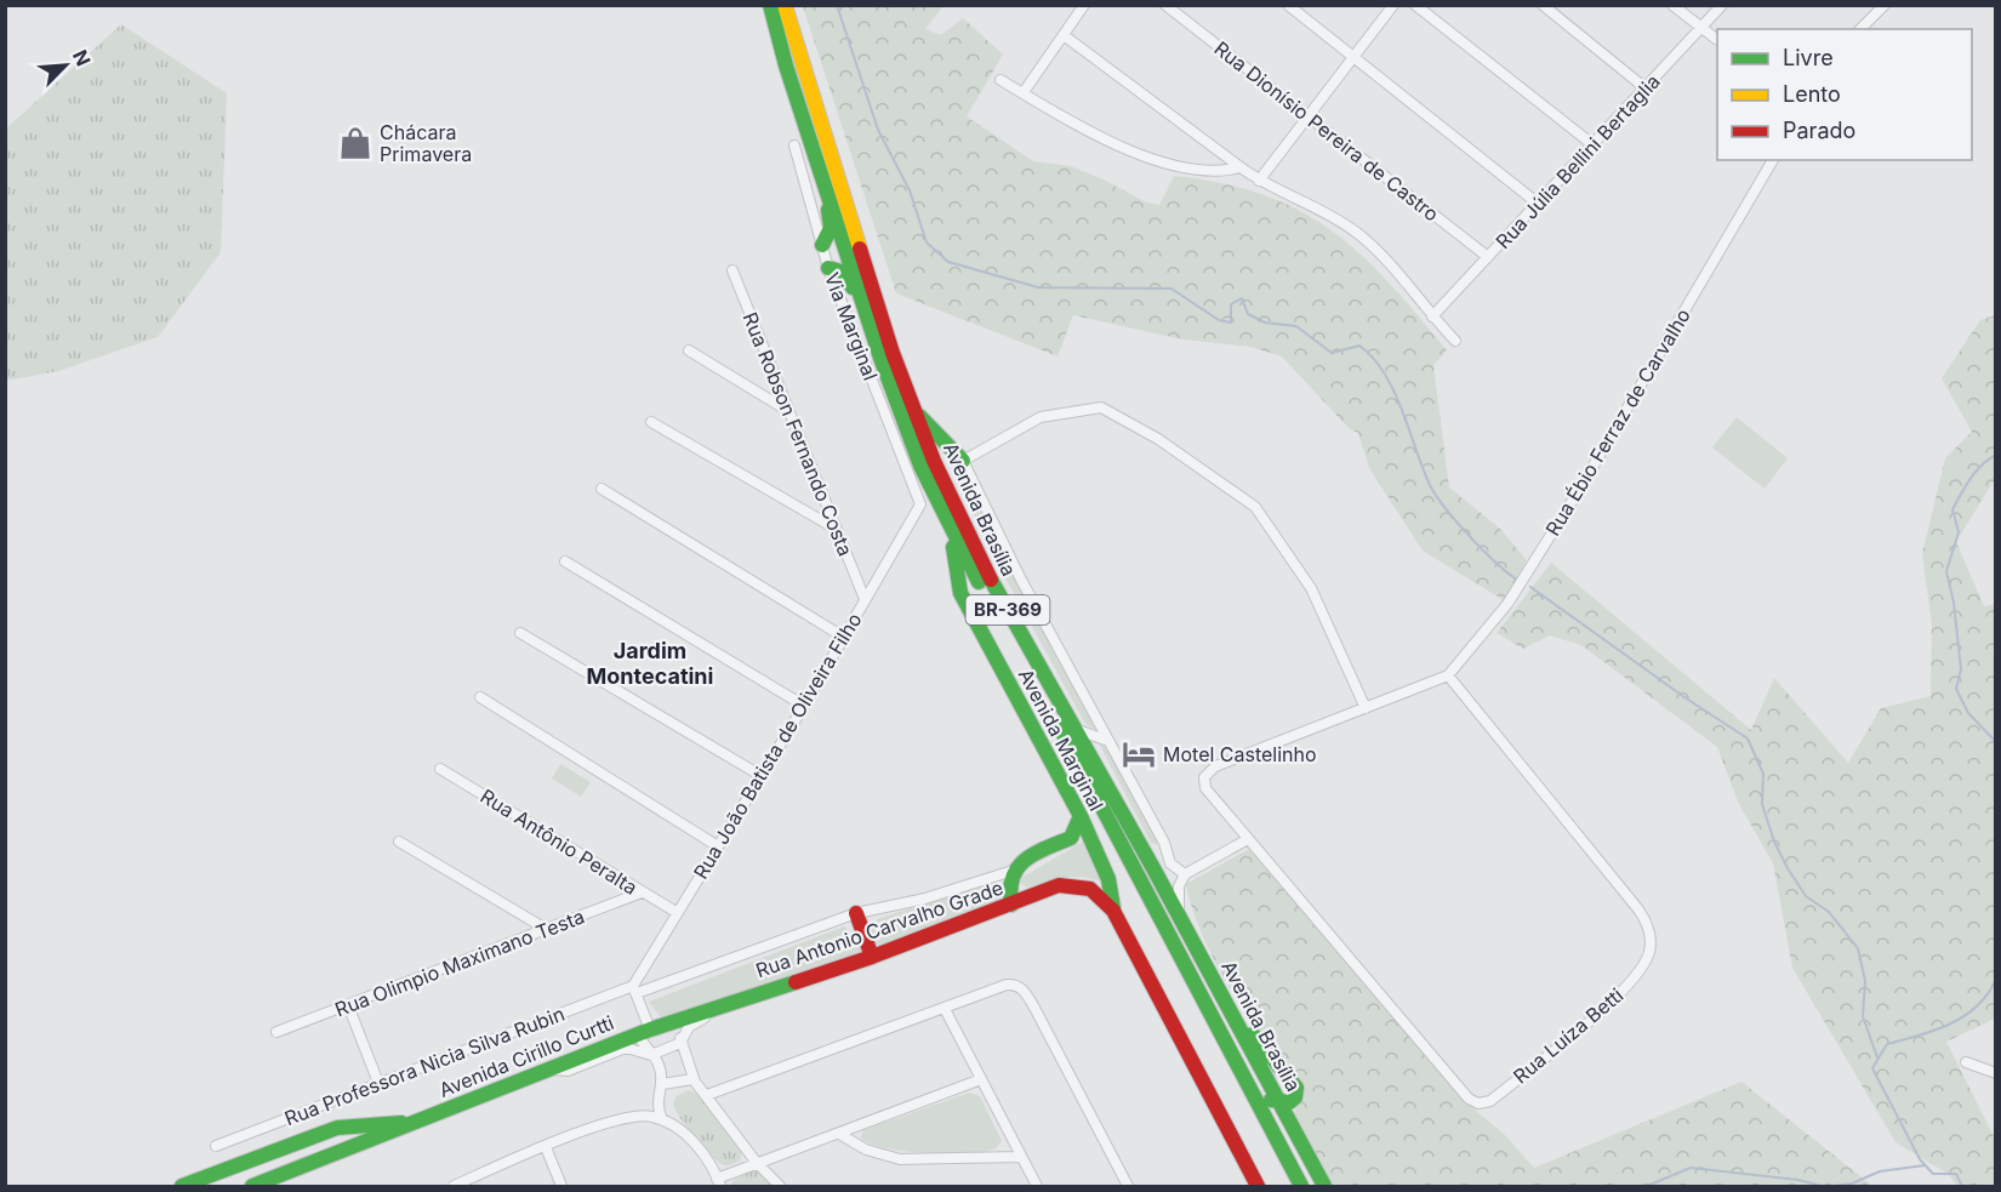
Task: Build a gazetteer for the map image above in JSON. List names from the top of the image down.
{
  "streets": {
    "main road": [
      "Avenida Brasília",
      "BR-369",
      "Avenida Marginal",
      "Rua Antonio Carvalho Grade",
      "Avenida Cirillo Curtti"
    ],
    "street": [
      "Rua Dionísio Pereira de Castro",
      "Rua Júlia Bellini Bertaglia",
      "Via Marginal",
      "Rua Ébio Ferraz de Carvalho",
      "Rua Robson Fernando Costa",
      "Rua João Batista de Oliveira Filho",
      "Rua Antônio Peralta",
      "Rua Olimpio Maximano Testa",
      "Rua Luíza Betti",
      "Rua Professora Nicia Silva Rubin"
    ]
  },
  "crossings": [
    ["Rua Dionísio Pereira de Castro", "Rua Júlia Bellini Bertaglia"],
    ["Via Marginal", "Rua João Batista de Oliveira Filho"],
    ["Rua Ébio Ferraz de Carvalho", "Rua Luíza Betti"],
    ["Rua Robson Fernando Costa", "Rua João Batista de Oliveira Filho"],
    ["Avenida Brasília", "Avenida Marginal"],
    ["Avenida Marginal", "Rua Antonio Carvalho Grade"],
    ["Rua João Batista de Oliveira Filho", "Rua Antônio Peralta"],
    ["Rua João Batista de Oliveira Filho", "Rua Professora Nicia Silva Rubin"],
    ["Rua Antônio Peralta", "Rua Olimpio Maximano Testa"],
    ["Rua Antonio Carvalho Grade", "Avenida Cirillo Curtti"],
    ["Rua Antonio Carvalho Grade", "Rua Professora Nicia Silva Rubin"]
  ],
  "districts": ["Jardim Montecatini"],
  "places": {
    "shop": ["Chácara Primavera"],
    "hotel": ["Motel Castelinho"]
  },
  "legend": ["Livre", "Lento", "Parado"],
  "north": "top right"
}
